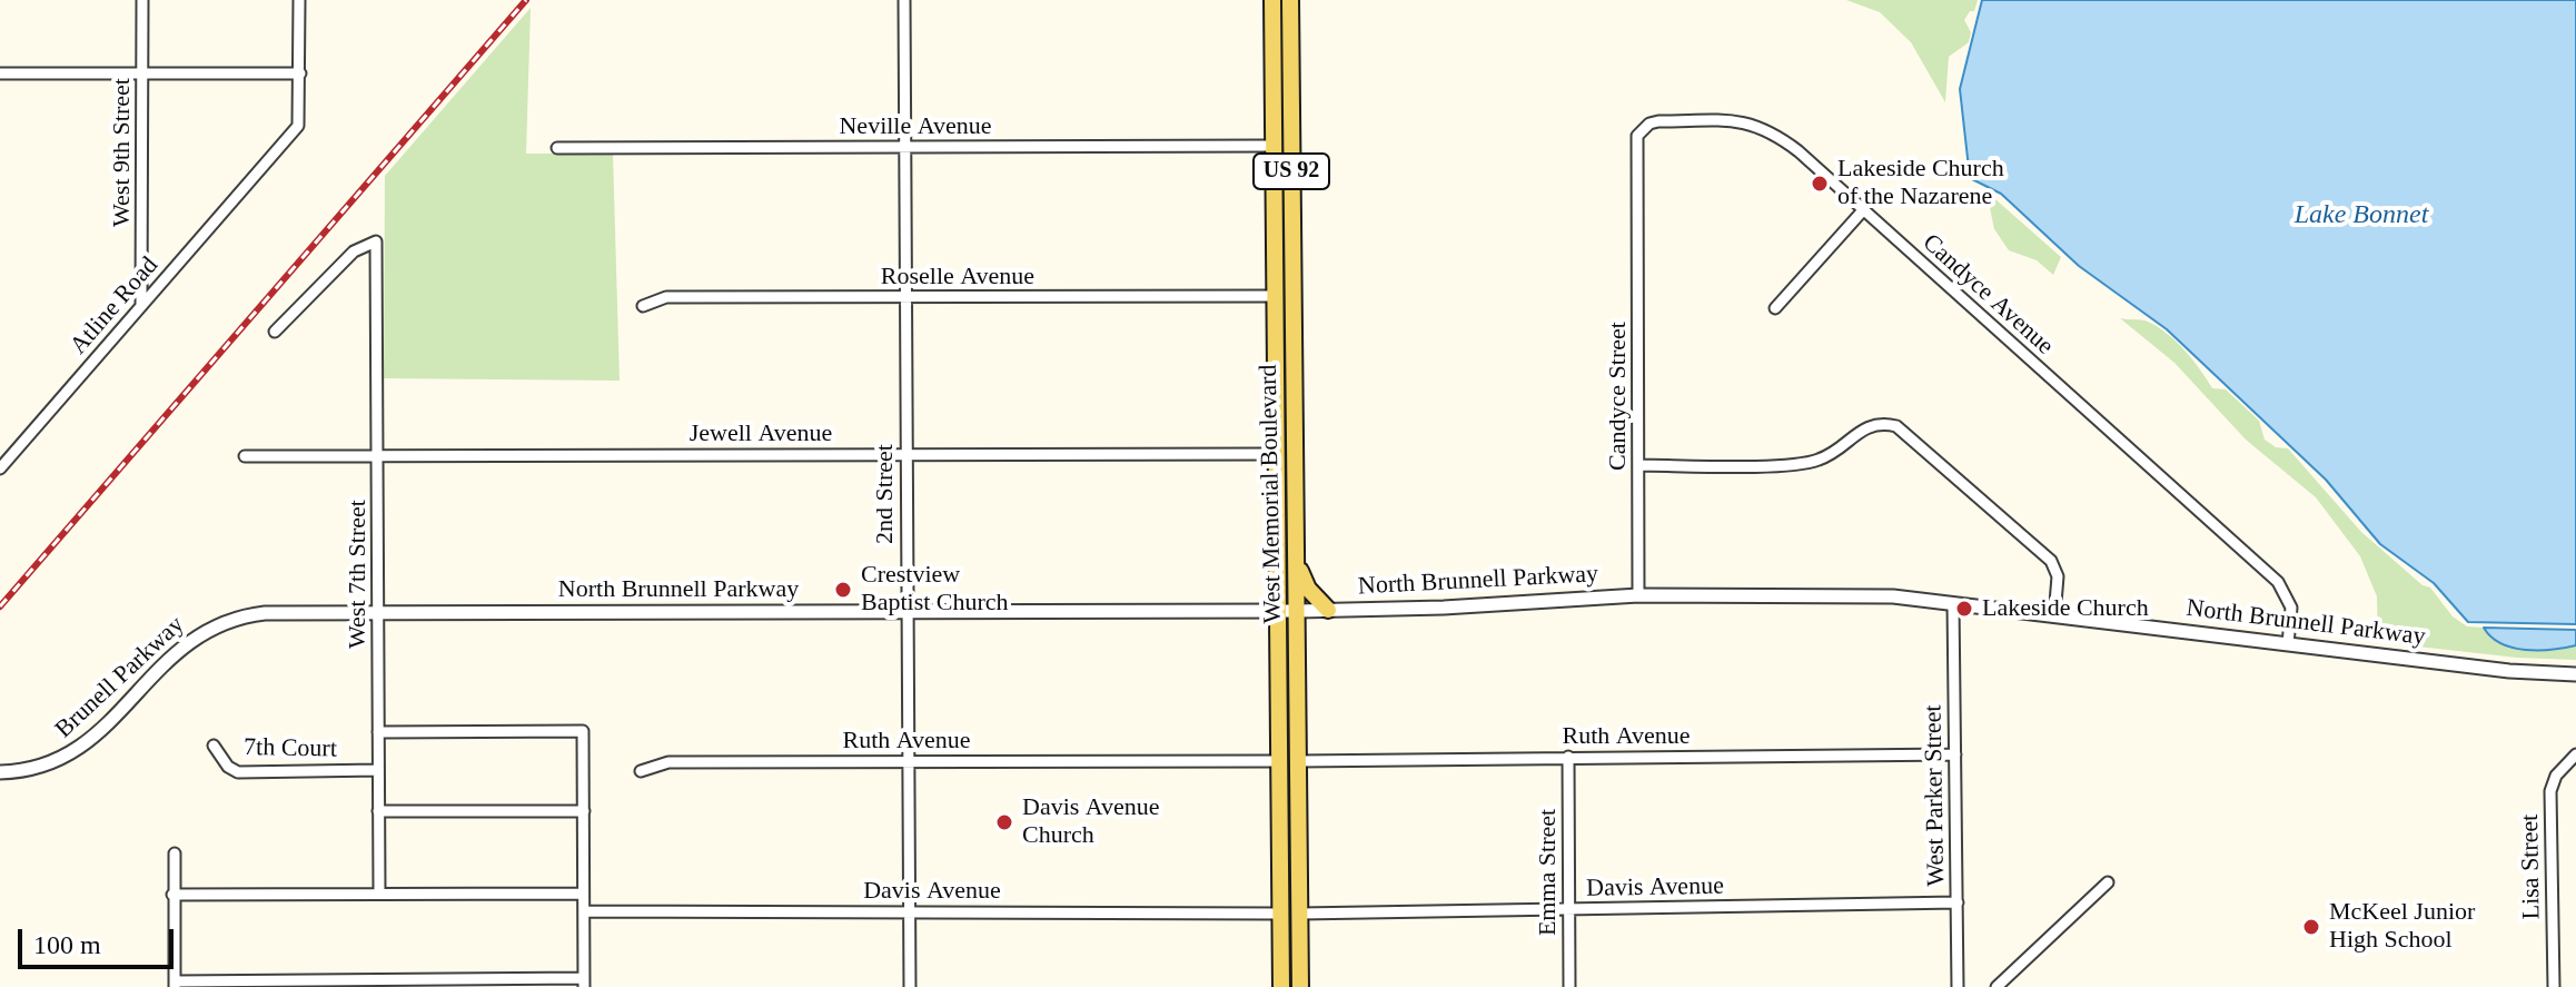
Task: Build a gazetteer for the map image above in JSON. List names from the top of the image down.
{
  "streets": {
    "main road": ["US 92", "West Memorial Boulevard"],
    "street": [
      "Neville Avenue",
      "West 9th Street",
      "Roselle Avenue",
      "Candyce Avenue",
      "Atline Road",
      "Candyce Street",
      "Jewell Avenue",
      "2nd Street",
      "West 7th Street",
      "North Brunnell Parkway",
      "Brunell Parkway",
      "Ruth Avenue",
      "7th Court",
      "West Parker Street",
      "Lisa Street",
      "Emma Street",
      "Davis Avenue"
    ]
  },
  "crossings": [
    ["Neville Avenue", "2nd Street"],
    ["Neville Avenue", "West Memorial Boulevard"],
    ["West 9th Street", "Atline Road"],
    ["Roselle Avenue", "2nd Street"],
    ["Roselle Avenue", "West Memorial Boulevard"],
    ["Candyce Avenue", "Candyce Street"],
    ["Candyce Avenue", "North Brunnell Parkway"],
    ["Candyce Street", "North Brunnell Parkway"],
    ["Jewell Avenue", "2nd Street"],
    ["Jewell Avenue", "West Memorial Boulevard"],
    ["Jewell Avenue", "West 7th Street"],
    ["2nd Street", "North Brunnell Parkway"],
    ["2nd Street", "Ruth Avenue"],
    ["2nd Street", "Davis Avenue"],
    ["West Memorial Boulevard", "North Brunnell Parkway"],
    ["West Memorial Boulevard", "Ruth Avenue"],
    ["West Memorial Boulevard", "Davis Avenue"],
    ["West 7th Street", "North Brunnell Parkway"],
    ["West 7th Street", "Brunell Parkway"],
    ["West 7th Street", "7th Court"],
    ["North Brunnell Parkway", "Brunell Parkway"],
    ["North Brunnell Parkway", "West Parker Street"],
    ["Ruth Avenue", "West Parker Street"],
    ["Ruth Avenue", "Emma Street"],
    ["West Parker Street", "Davis Avenue"],
    ["Emma Street", "Davis Avenue"]
  ],
  "water": ["Lake Bonnet"],
  "places": [
    "Lakeside Church of the Nazarene",
    "Crestview Baptist Church",
    "Lakeside Church",
    "Davis Avenue Church",
    "McKeel Junior High School"
  ],
  "scale_bar": "100 m"
}
